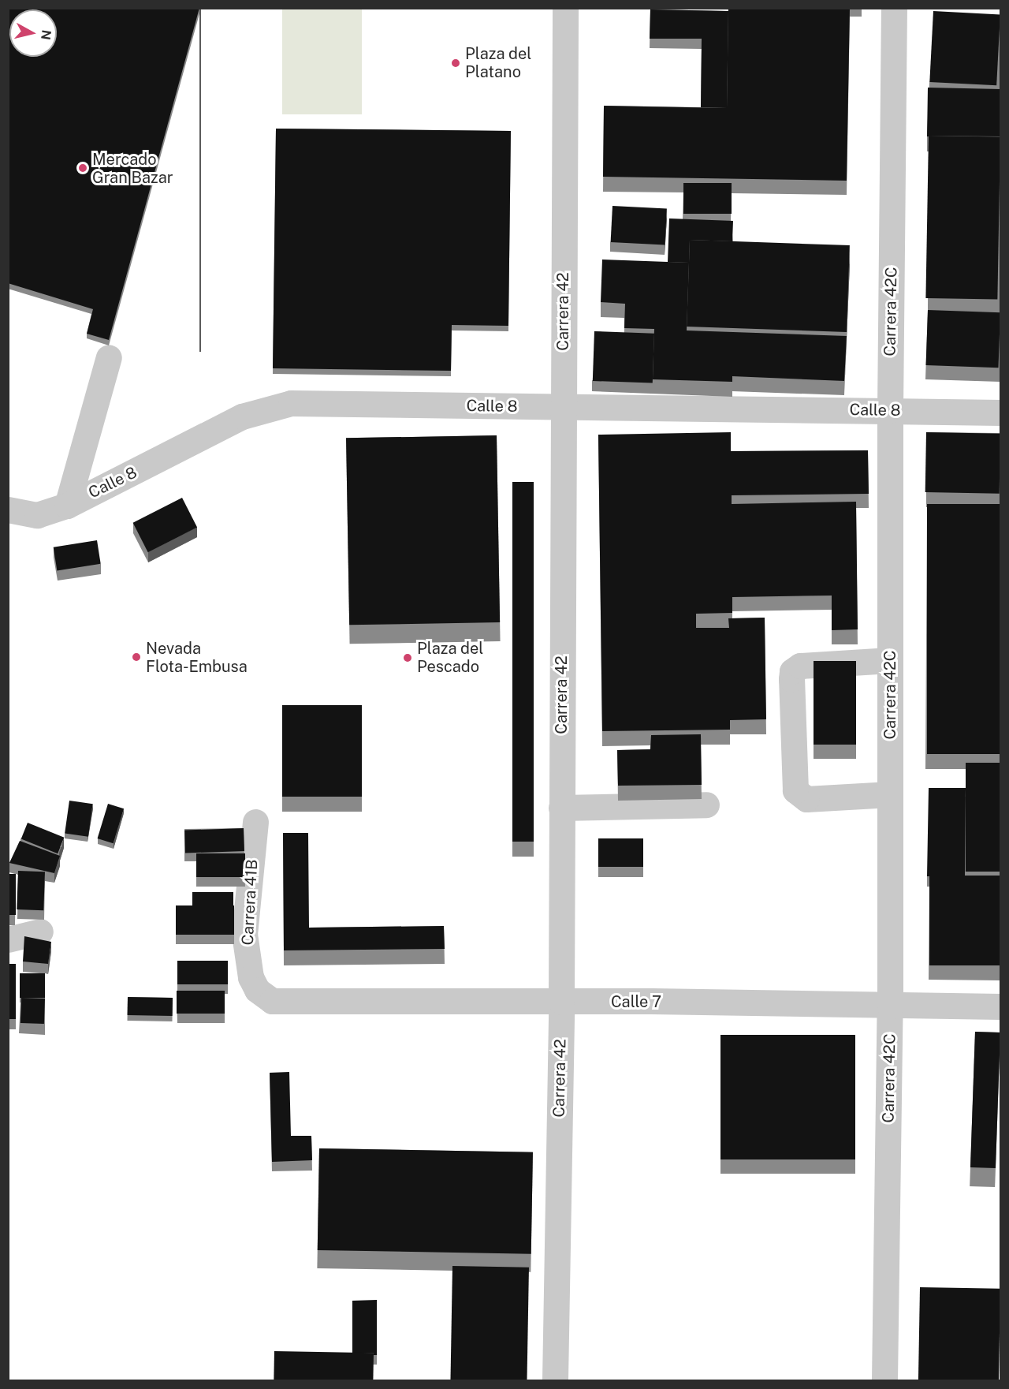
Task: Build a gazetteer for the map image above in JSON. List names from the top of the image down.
{
  "streets": {
    "street": [
      "Carrera 42",
      "Carrera 42C",
      "Calle 8",
      "Carrera 41B",
      "Calle 7"
    ]
  },
  "crossings": [
    ["Carrera 42", "Calle 8"],
    ["Carrera 42", "Calle 7"],
    ["Carrera 42C", "Calle 8"],
    ["Carrera 42C", "Calle 7"],
    ["Carrera 41B", "Calle 7"]
  ],
  "places": [
    "Plaza del Platano",
    "Mercado Gran Bazar",
    "Nevada Flota-Embusa",
    "Plaza del Pescado"
  ],
  "north": "right"
}
